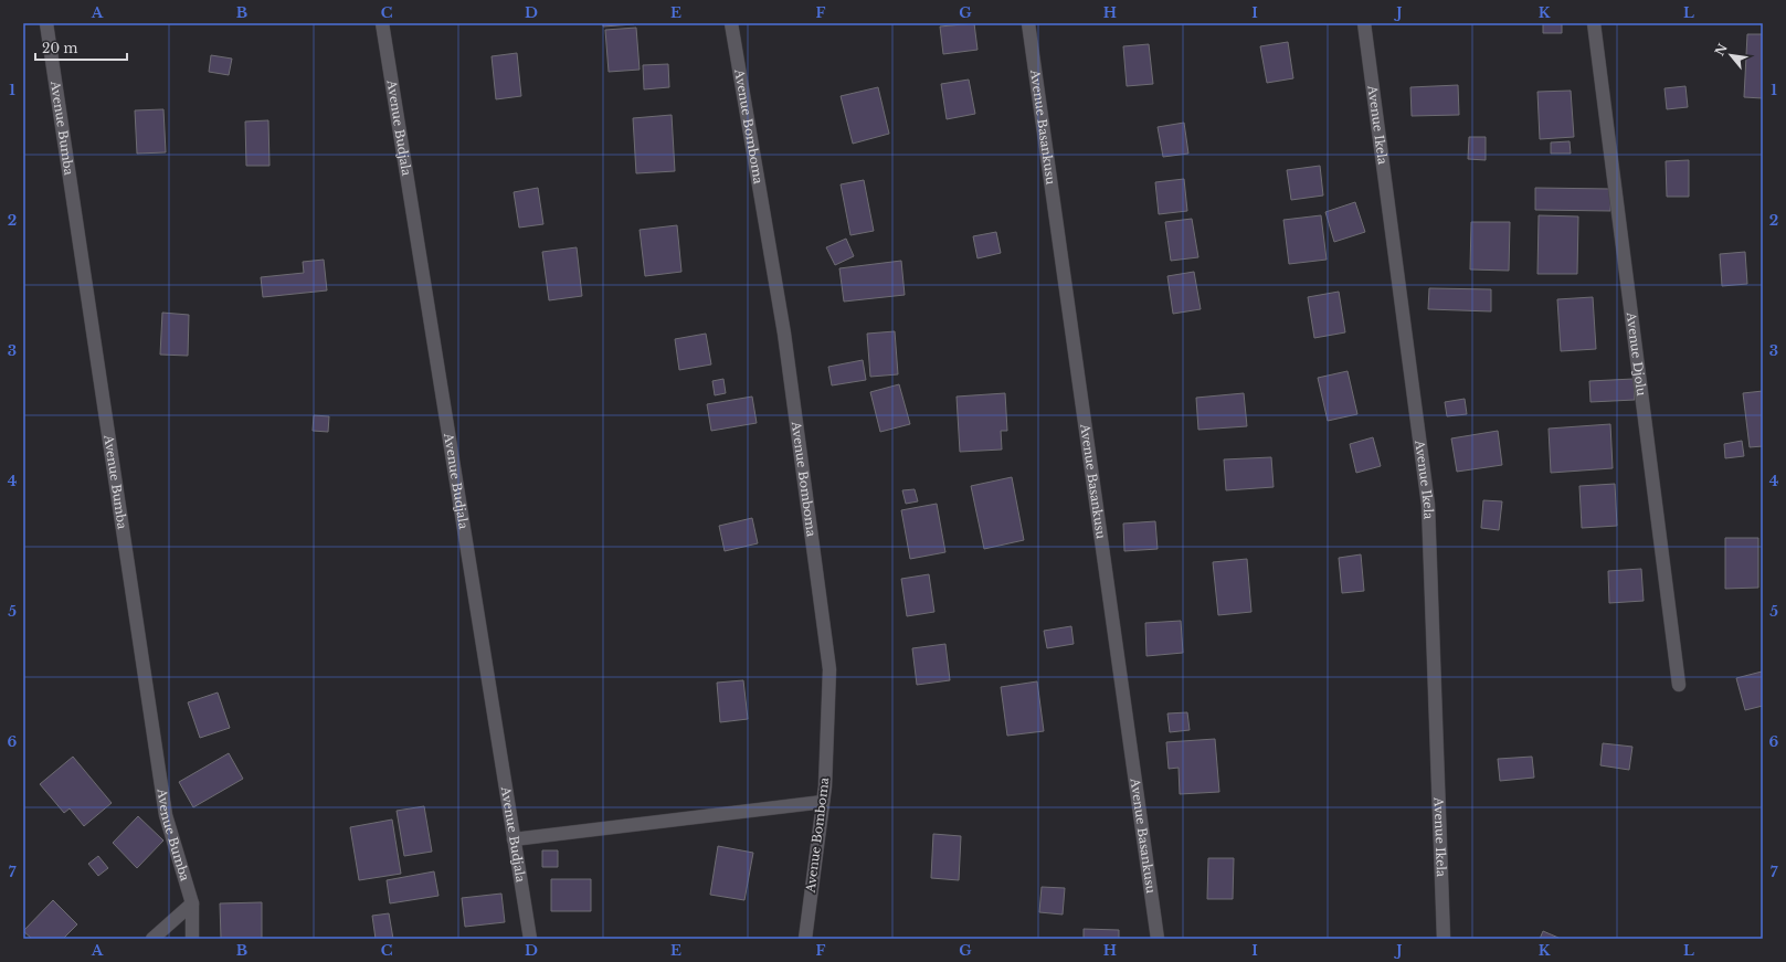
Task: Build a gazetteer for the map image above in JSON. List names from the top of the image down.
{
  "streets": {
    "street": [
      "Avenue Ikela",
      "Avenue Bomboma",
      "Avenue Basankusu",
      "Avenue Bumba",
      "Avenue Budjala",
      "Avenue Djolu"
    ]
  },
  "scale_bar": "20 m",
  "north": "top left",
  "grid": {
    "columns": [
      "A",
      "B",
      "C",
      "D",
      "E",
      "F",
      "G",
      "H",
      "I",
      "J",
      "K",
      "L"
    ],
    "rows": [
      "1",
      "2",
      "3",
      "4",
      "5",
      "6",
      "7"
    ]
  }
}
